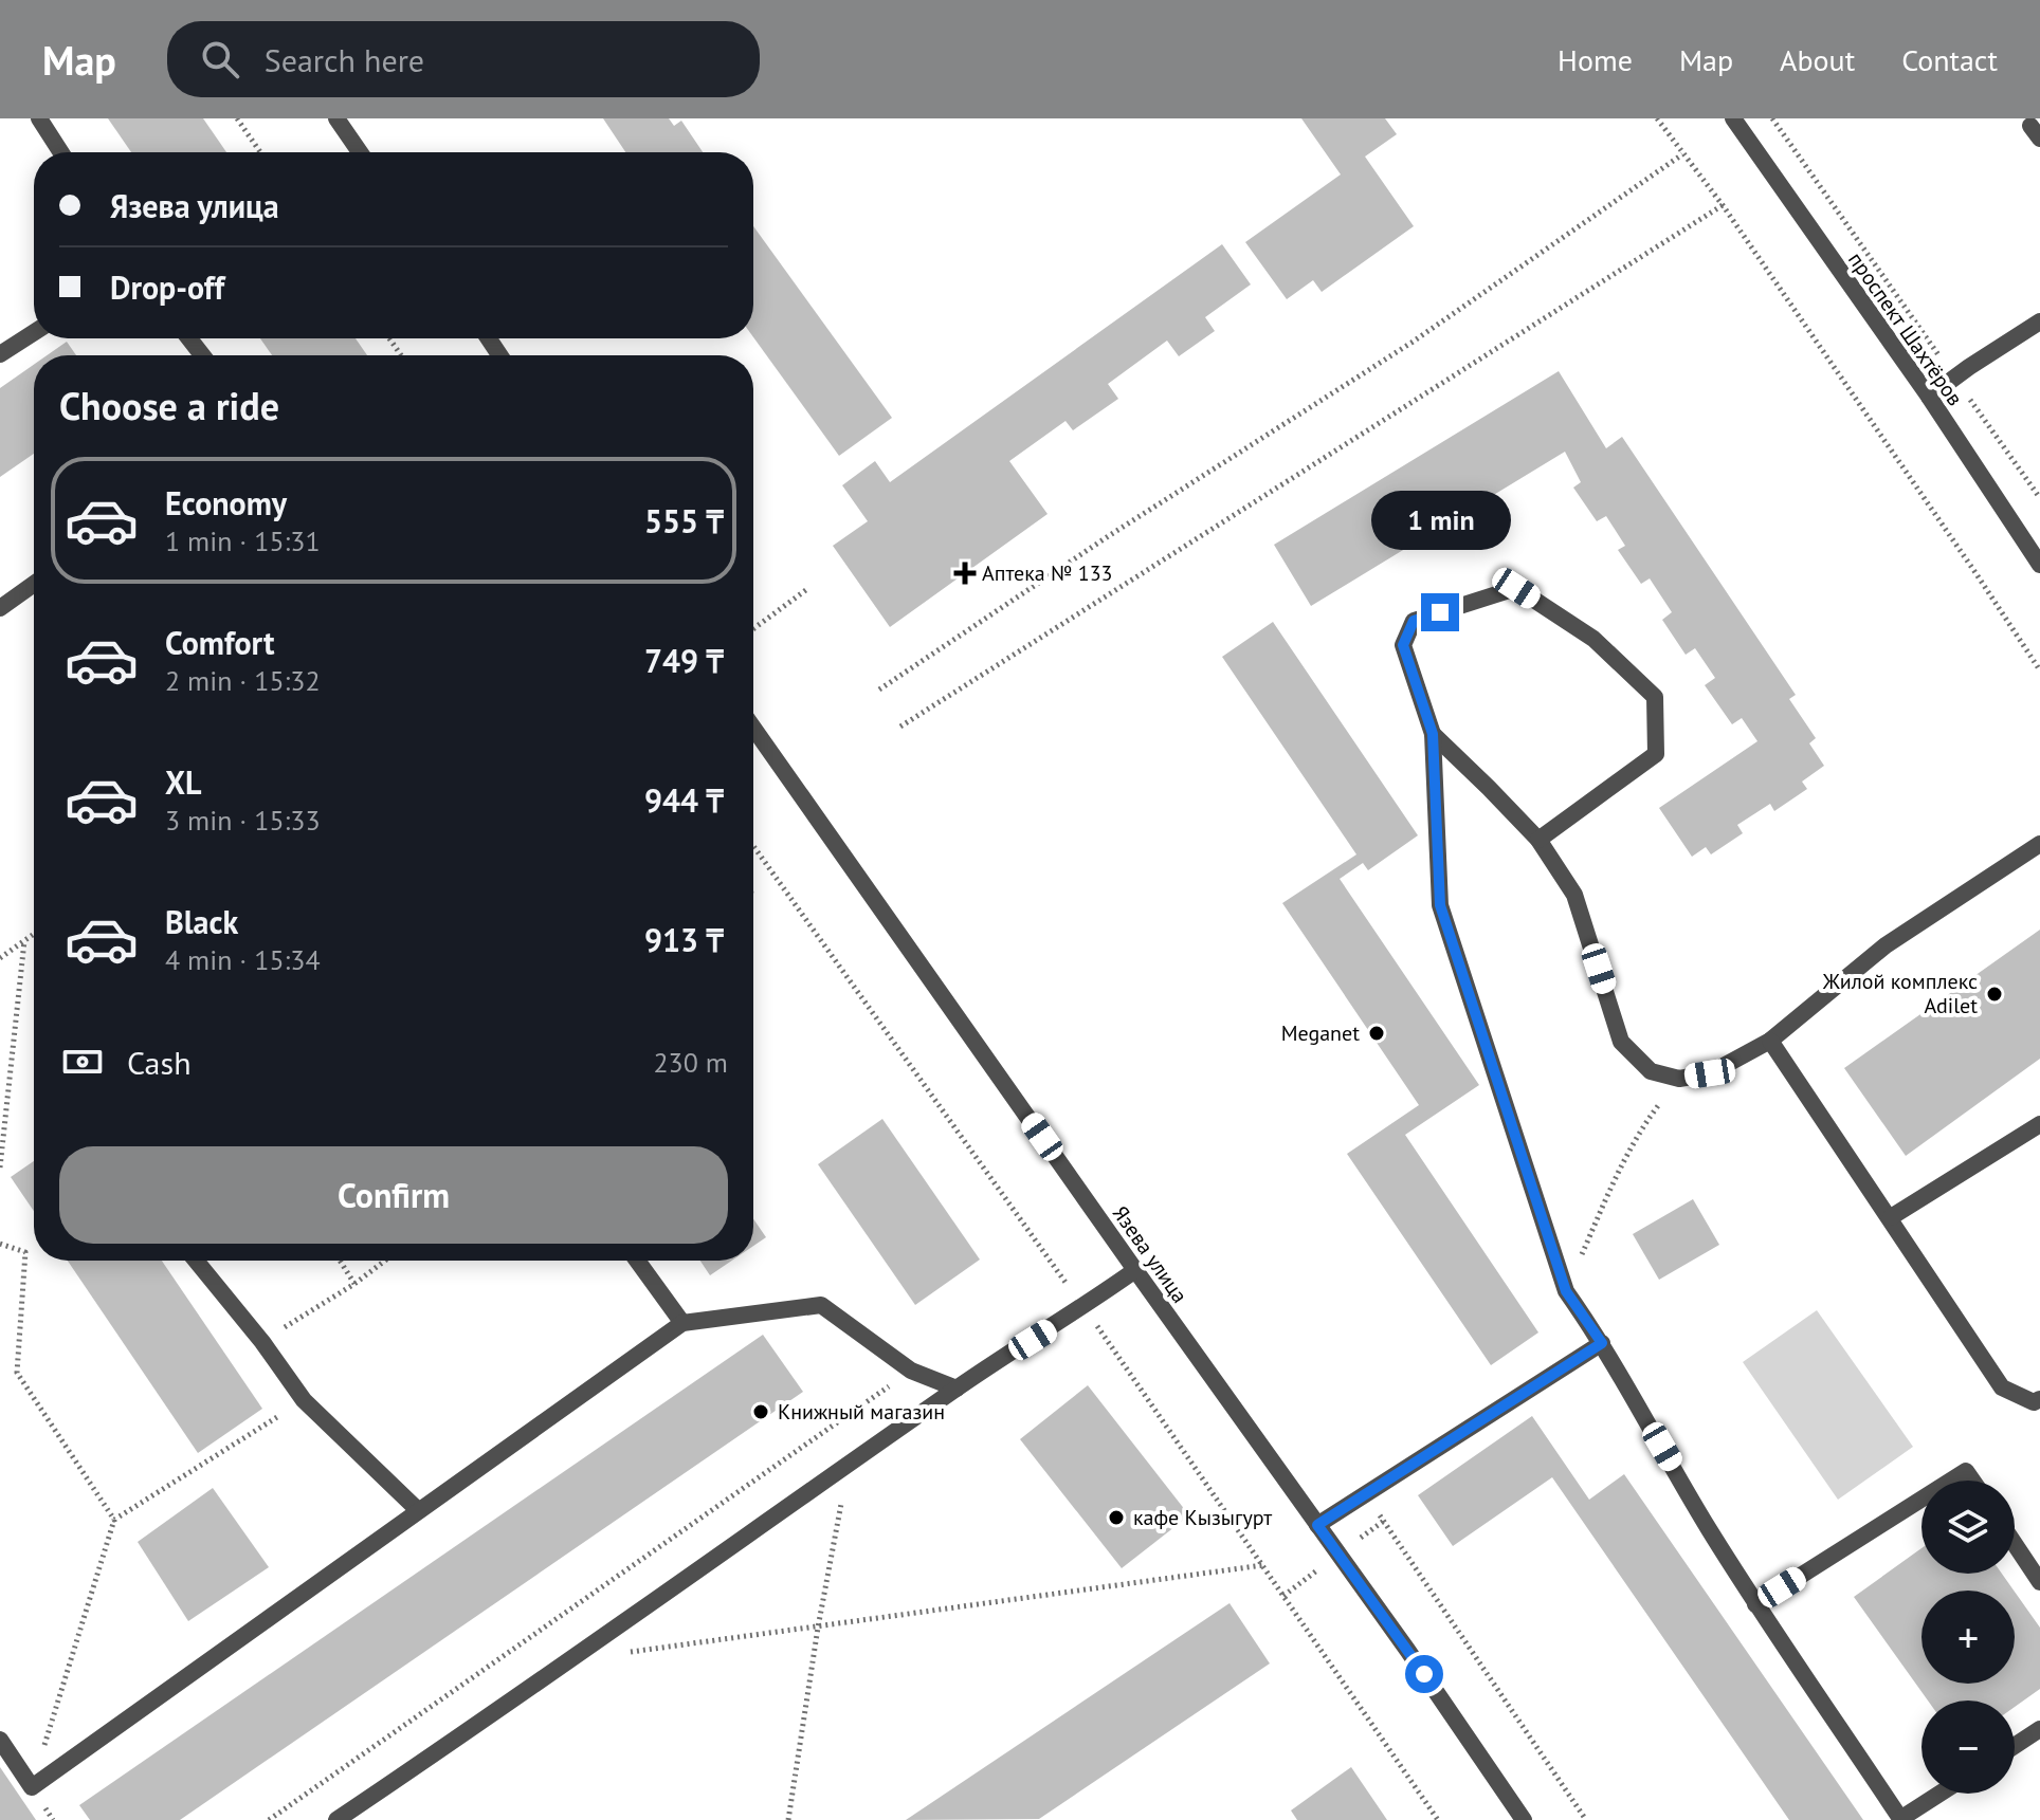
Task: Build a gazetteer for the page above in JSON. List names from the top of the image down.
{
  "streets": {
    "street": ["проспект Шахтёров", "Язева улица"]
  },
  "places": {
    "health": ["Аптека № 133"],
    "other": [
      "Жилой комплекс Adilet",
      "Meganet",
      "Книжный магазин",
      "кафе Кызыгурт"
    ]
  },
  "page": {
    "header": "Map",
    "search": "Search here",
    "nav": [
      "Home",
      "Map",
      "About",
      "Contact"
    ],
    "banner": ["Язева улица", "Drop-off"],
    "heading": "Choose a ride",
    "list": [
      {
        "name": "Economy",
        "note": "1 min · 15:31",
        "value": "555 ₸"
      },
      {
        "name": "Comfort",
        "note": "2 min · 15:32",
        "value": "749 ₸"
      },
      {
        "name": "XL",
        "note": "3 min · 15:33",
        "value": "944 ₸"
      },
      {
        "name": "Black",
        "note": "4 min · 15:34",
        "value": "913 ₸"
      }
    ],
    "bubble": "1 min",
    "pay": ["Cash", "230 m"],
    "buttons": "Confirm",
    "map_buttons": ["+", "−"]
  }
}
